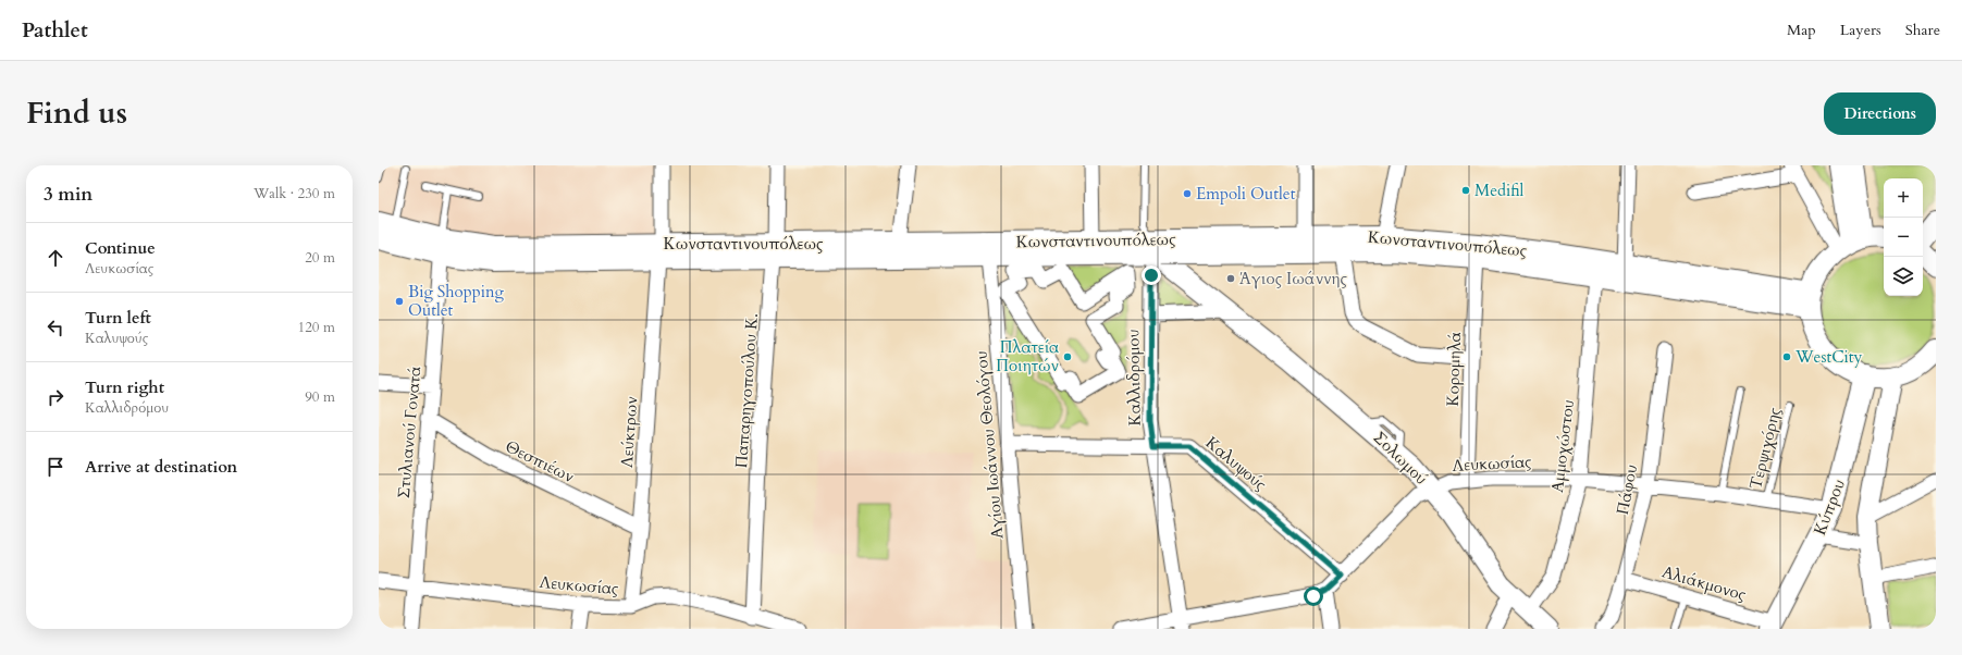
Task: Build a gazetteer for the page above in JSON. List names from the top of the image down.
{
  "streets": {
    "main road": ["Κωνσταντινουπόλεως", "Σολωμού", "Κύπρου"],
    "street": [
      "Κορομηλά",
      "Καλλιδρόμου",
      "Παπαρηγοπούλου Κ.",
      "Στυλιανού Γονατά",
      "Λεύκτρων",
      "Αγίου Ιωάννου Θεολόγου",
      "Αμμοχώστου",
      "Θεσπιέων",
      "Καλυψούς",
      "Λευκωσίας",
      "Πάφου",
      "Αλιάκμονος"
    ],
    "lane": ["Τερψιχόρης"]
  },
  "crossings": [
    ["Κωνσταντινουπόλεως", "Κορομηλά"],
    ["Κωνσταντινουπόλεως", "Καλλιδρόμου"],
    ["Κωνσταντινουπόλεως", "Παπαρηγοπούλου Κ."],
    ["Κωνσταντινουπόλεως", "Στυλιανού Γονατά"],
    ["Κωνσταντινουπόλεως", "Λεύκτρων"],
    ["Κωνσταντινουπόλεως", "Αγίου Ιωάννου Θεολόγου"],
    ["Κωνσταντινουπόλεως", "Αμμοχώστου"],
    ["Κωνσταντινουπόλεως", "Σολωμού"],
    ["Κορομηλά", "Λευκωσίας"],
    ["Καλλιδρόμου", "Σολωμού"],
    ["Καλλιδρόμου", "Καλυψούς"],
    ["Καλλιδρόμου", "Λευκωσίας"],
    ["Παπαρηγοπούλου Κ.", "Λευκωσίας"],
    ["Στυλιανού Γονατά", "Θεσπιέων"],
    ["Στυλιανού Γονατά", "Λευκωσίας"],
    ["Λεύκτρων", "Θεσπιέων"],
    ["Λεύκτρων", "Λευκωσίας"],
    ["Αγίου Ιωάννου Θεολόγου", "Καλυψούς"],
    ["Αμμοχώστου", "Σολωμού"],
    ["Αμμοχώστου", "Λευκωσίας"],
    ["Τερψιχόρης", "Λευκωσίας"],
    ["Σολωμού", "Λευκωσίας"],
    ["Καλυψούς", "Λευκωσίας"],
    ["Λευκωσίας", "Πάφου"],
    ["Λευκωσίας", "Κύπρου"],
    ["Πάφου", "Αλιάκμονος"],
    ["Κύπρου", "Αλιάκμονος"]
  ],
  "places": [
    "Medifil",
    "Empoli Outlet",
    "Άγιος Ιωάννης",
    "Big Shopping Outlet",
    "Πλατεία Ποιητών",
    "WestCity"
  ],
  "page": {
    "header": "Pathlet",
    "nav": ["Map", "Layers", "Share"],
    "title": "Find us",
    "buttons": "Directions",
    "heading": ["3 min", "Walk · 230 m"],
    "map_buttons": ["+", "−"],
    "list": [
      ["Continue", "Λευκωσίας", "20 m"],
      ["Turn left", "Καλυψούς", "120 m"],
      ["Turn right", "Καλλιδρόμου", "90 m"],
      "Arrive at destination"
    ]
  }
}
